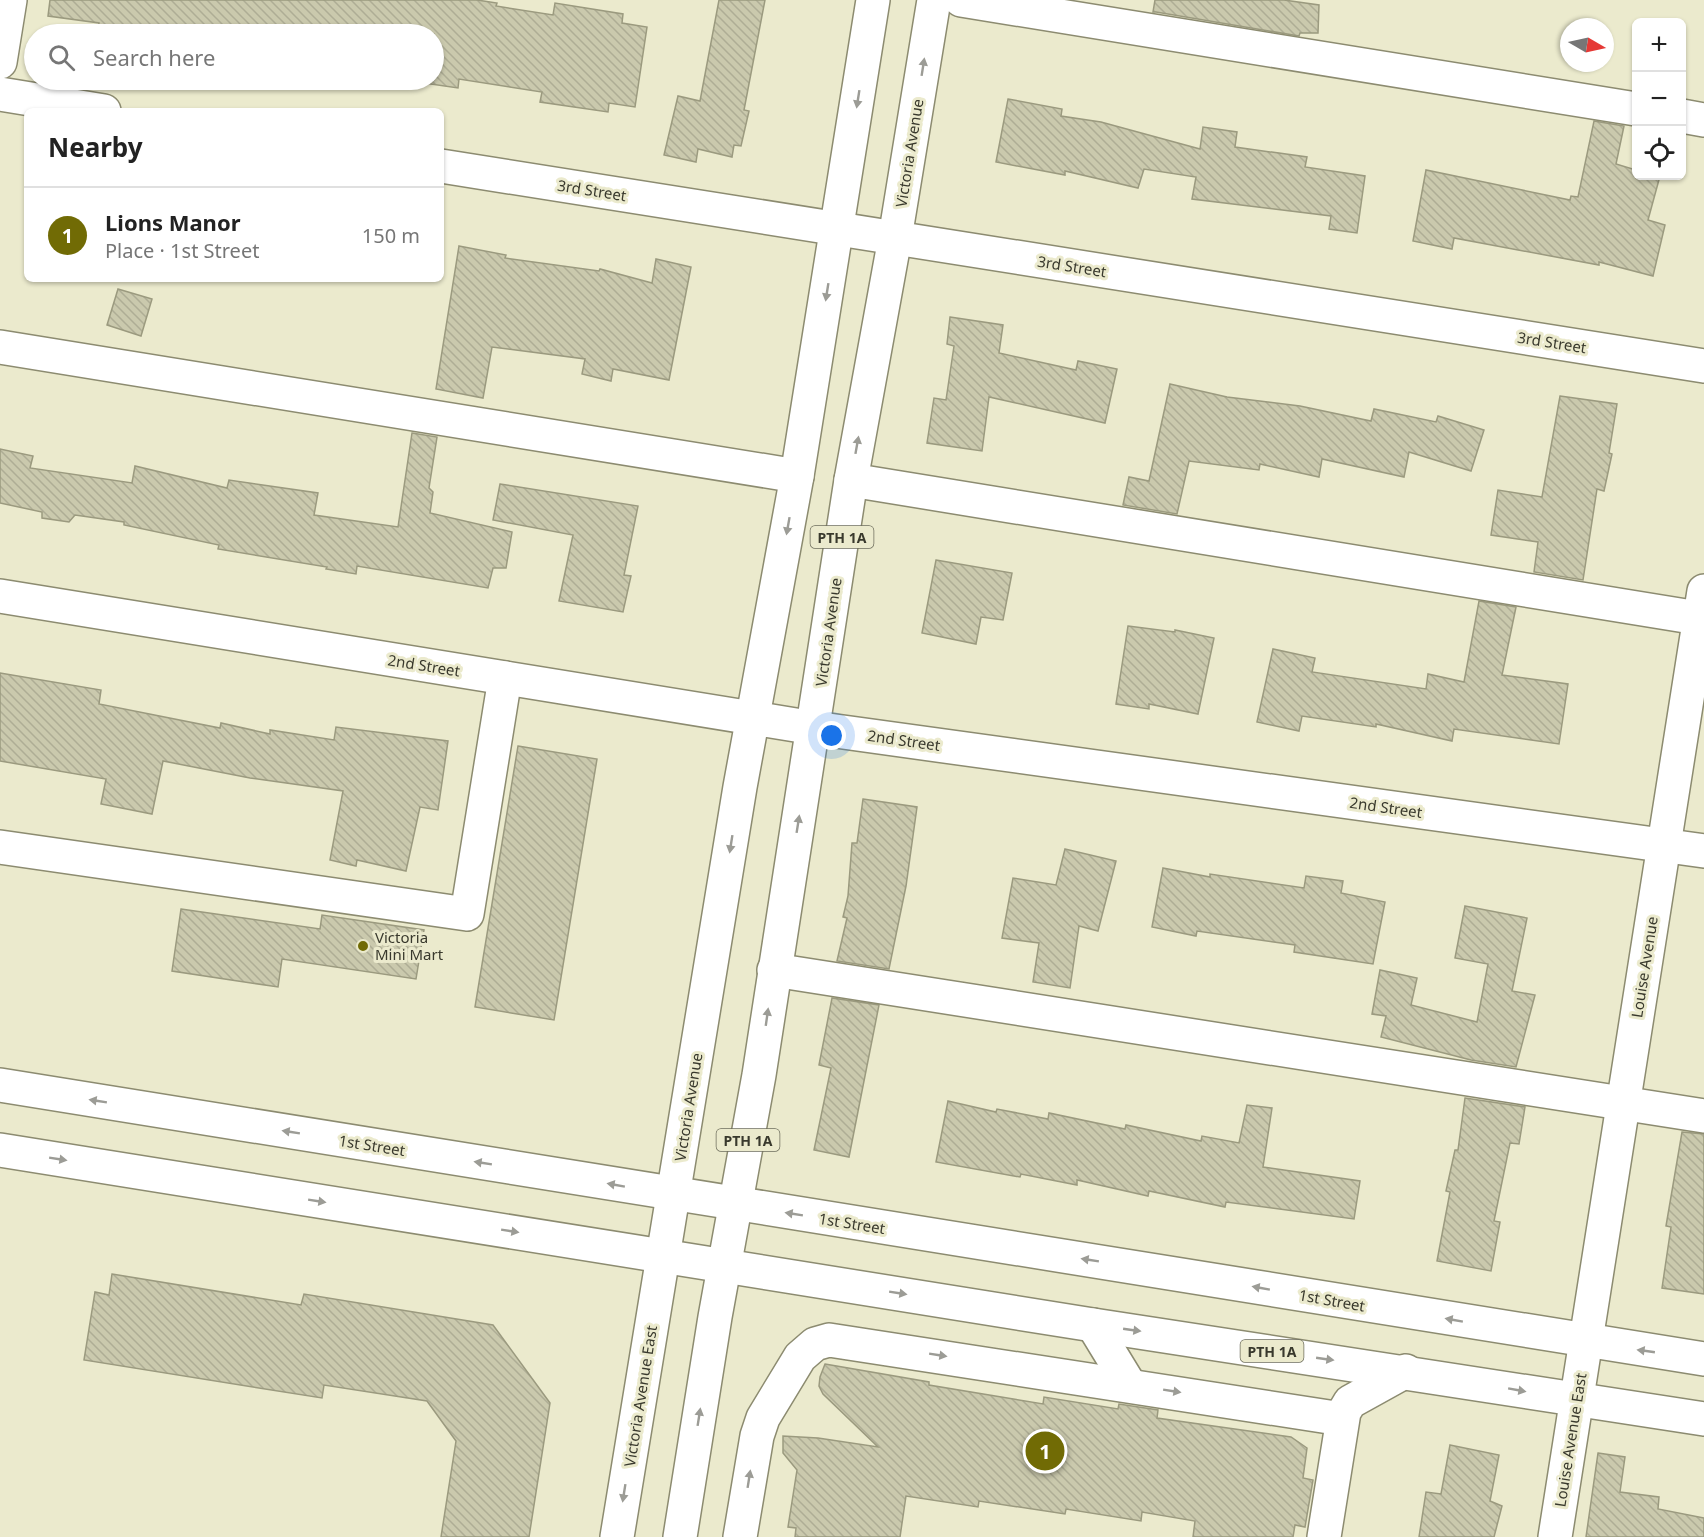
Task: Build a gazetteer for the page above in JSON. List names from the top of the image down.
{
  "streets": {
    "main road": [
      "Victoria Avenue",
      "3rd Street",
      "PTH 1A",
      "2nd Street",
      "Louise Avenue",
      "1st Street",
      "Victoria Avenue East",
      "Louise Avenue East"
    ]
  },
  "crossings": [
    ["Victoria Avenue", "3rd Street"],
    ["Victoria Avenue", "PTH 1A"],
    ["Victoria Avenue", "2nd Street"],
    ["Victoria Avenue", "1st Street"],
    ["Victoria Avenue", "Victoria Avenue East"],
    ["PTH 1A", "Victoria Avenue East"],
    ["PTH 1A", "Louise Avenue East"],
    ["2nd Street", "Louise Avenue"],
    ["Louise Avenue", "1st Street"],
    ["Louise Avenue", "Louise Avenue East"],
    ["1st Street", "Louise Avenue East"]
  ],
  "places": ["Victoria Mini Mart"],
  "north": "right",
  "page": {
    "map_buttons": ["+", "−"],
    "search": "Search here",
    "heading": "Nearby",
    "list": [
      {
        "mark": "1",
        "name": "Lions Manor",
        "note": "Place · 1st Street",
        "value": "150 m"
      }
    ],
    "pins": "1"
  }
}
